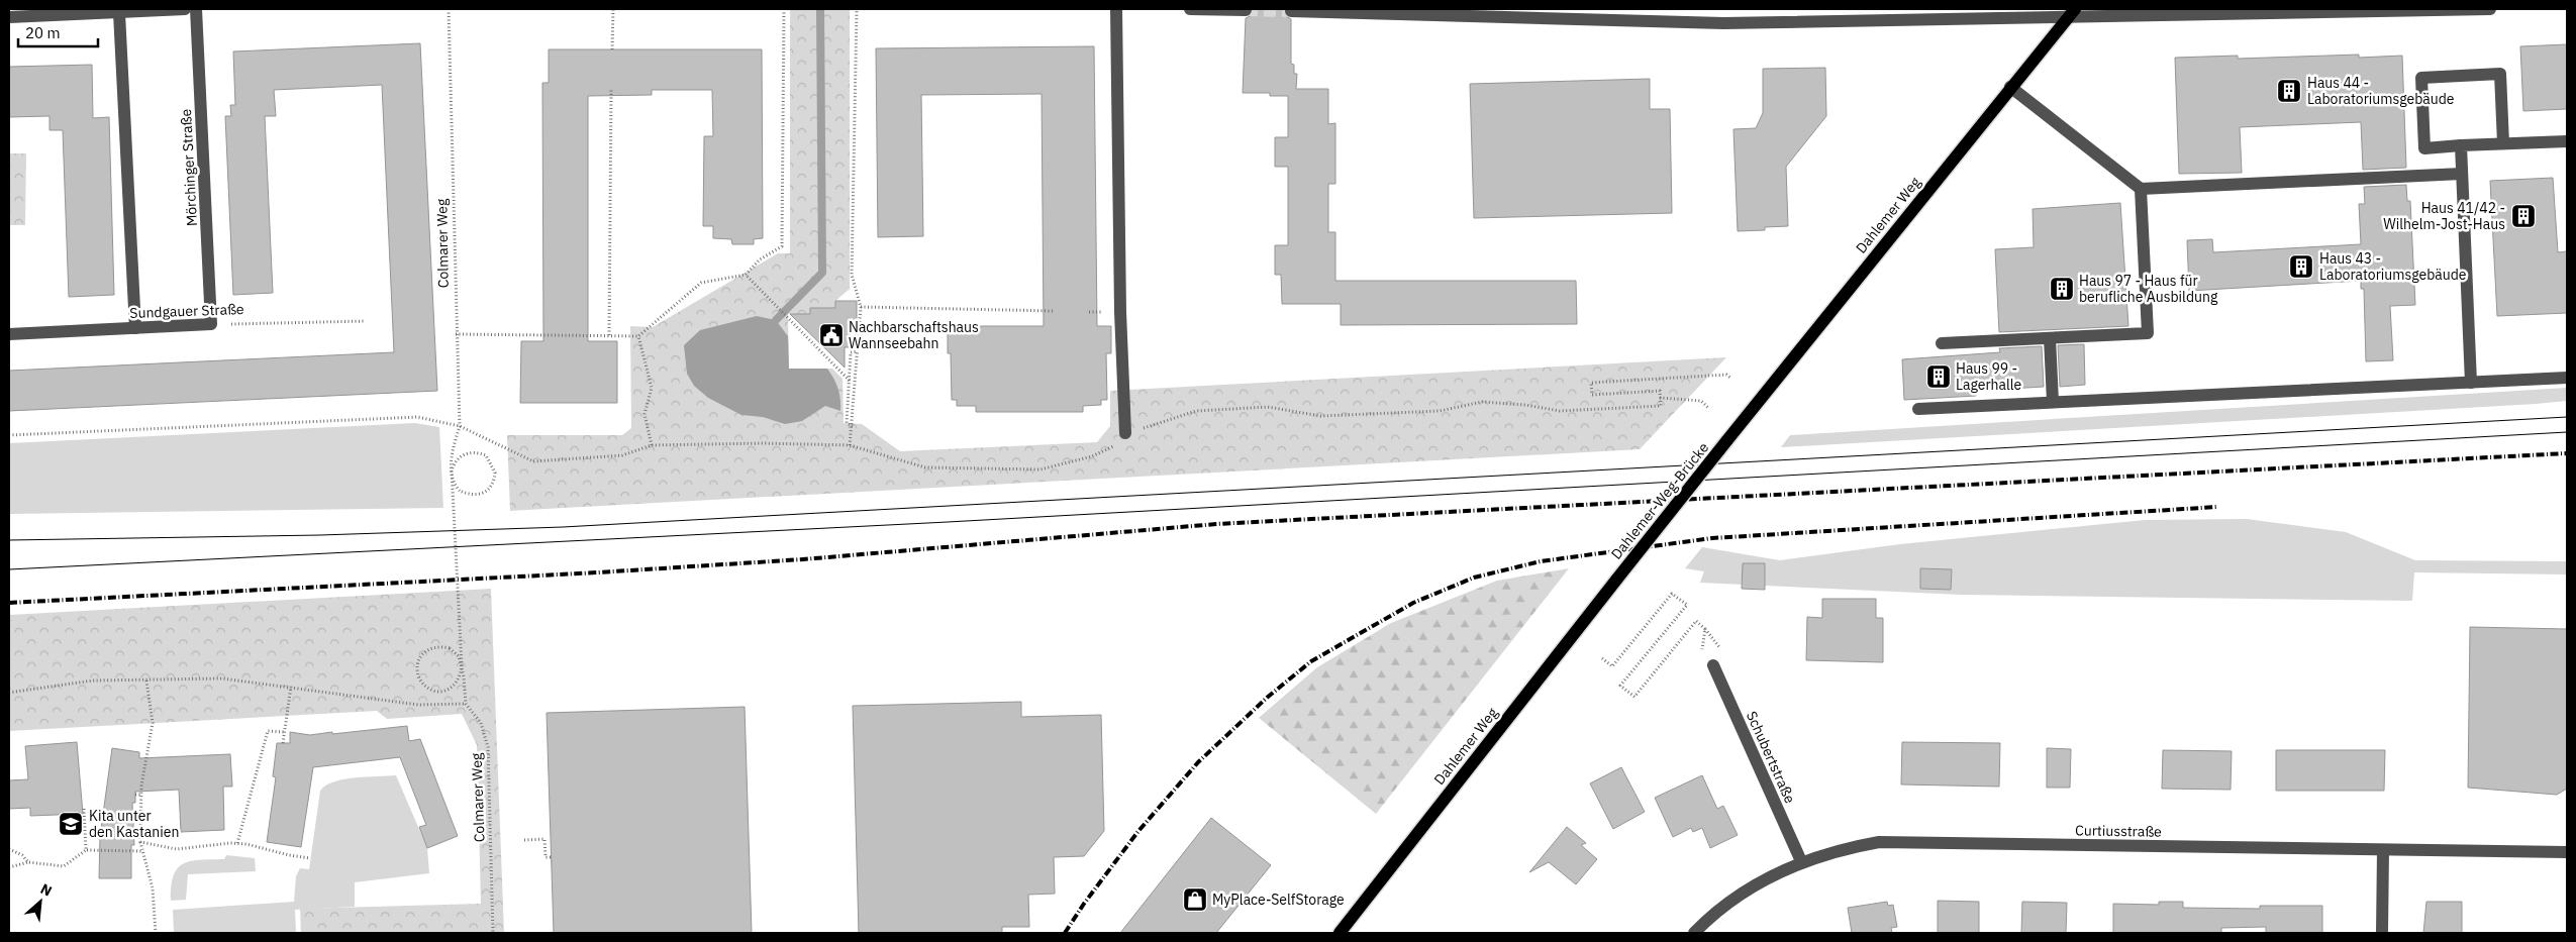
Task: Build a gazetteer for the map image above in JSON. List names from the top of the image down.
{
  "streets": {
    "main road": ["Dahlemer Weg", "Dahlemer-Weg-Brücke"],
    "street": [
      "Mörchinger Straße",
      "Sundgauer Straße",
      "Schubertstraße",
      "Curtiusstraße"
    ],
    "path": ["Colmarer Weg"]
  },
  "crossings": [
    ["Mörchinger Straße", "Sundgauer Straße"],
    ["Dahlemer Weg", "Dahlemer-Weg-Brücke"],
    ["Schubertstraße", "Curtiusstraße"]
  ],
  "places": {
    "building": [
      "Haus 44 - Laboratoriumsgebäude",
      "Haus 41/42 - Wilhelm-Jost-Haus",
      "Haus 43 - Laboratoriumsgebäude",
      "Haus 97 - Haus für berufliche Ausbildung",
      "Haus 99 - Lagerhalle"
    ],
    "public building": ["Nachbarschaftshaus Wannseebahn"],
    "school or university": ["Kita unter den Kastanien"],
    "shop": ["MyPlace-SelfStorage"]
  },
  "scale_bar": "20 m",
  "north": "top right"
}
